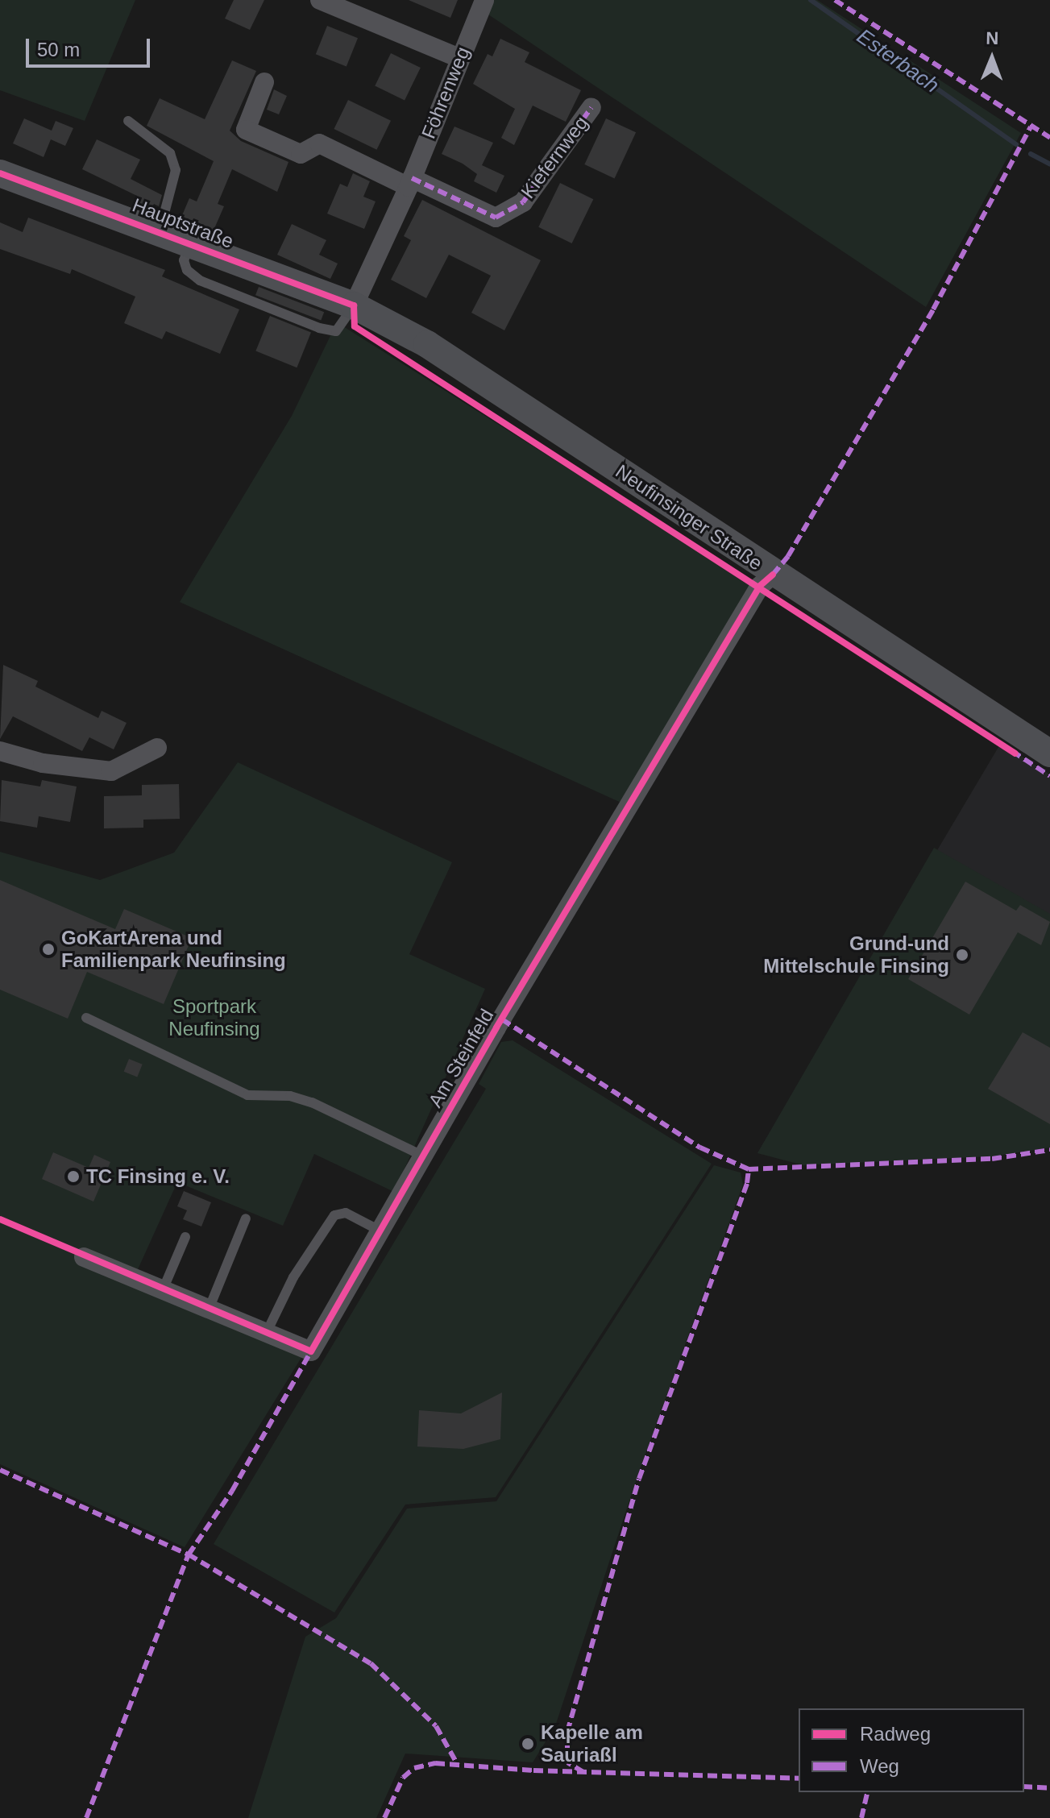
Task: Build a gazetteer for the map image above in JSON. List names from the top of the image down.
{
  "streets": {
    "street": [
      "Föhrenweg",
      "Kiefernweg",
      "Hauptstraße",
      "Neufinsinger Straße",
      "Am Steinfeld"
    ]
  },
  "crossings": [
    ["Föhrenweg", "Kiefernweg"],
    ["Föhrenweg", "Hauptstraße"],
    ["Hauptstraße", "Neufinsinger Straße"],
    ["Neufinsinger Straße", "Am Steinfeld"]
  ],
  "water": ["Esterbach"],
  "parks": ["Sportpark Neufinsing"],
  "places": [
    "GoKartArena und Familienpark Neufinsing",
    "Grund-und Mittelschule Finsing",
    "TC Finsing e. V.",
    "Kapelle am Sauriaßl"
  ],
  "legend": ["Radweg", "Weg"],
  "scale_bar": "50 m",
  "north": "top"
}
